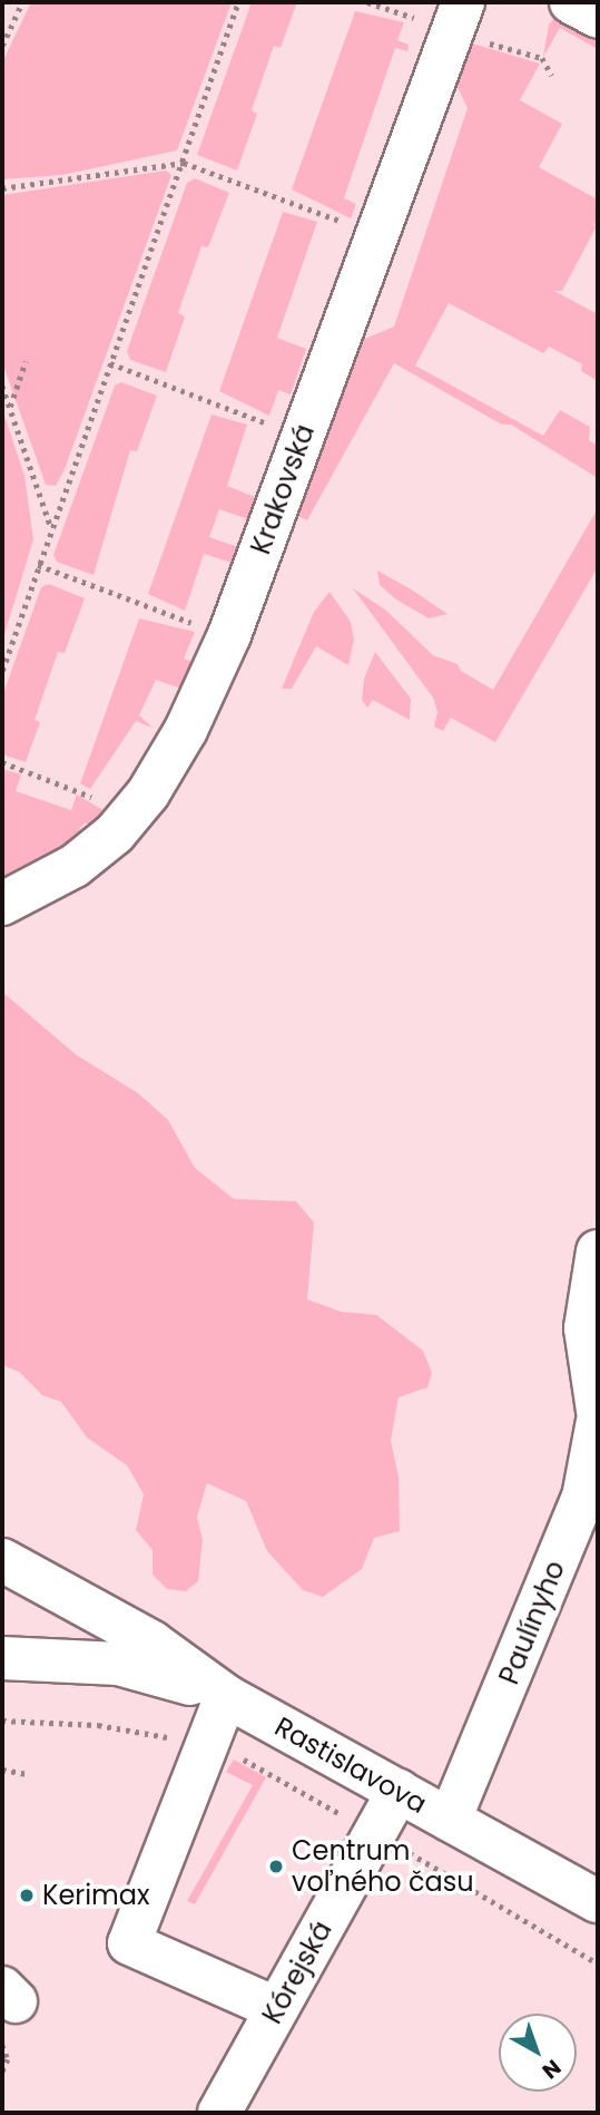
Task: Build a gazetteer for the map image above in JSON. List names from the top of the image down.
{
  "streets": {
    "street": [
      "Krakovská",
      "Paulínyho",
      "Rastislavova",
      "Kórejská"
    ]
  },
  "crossings": [
    ["Paulínyho", "Rastislavova"],
    ["Rastislavova", "Kórejská"]
  ],
  "places": ["Centrum voľného času", "Kerimax"],
  "north": "bottom right"
}
